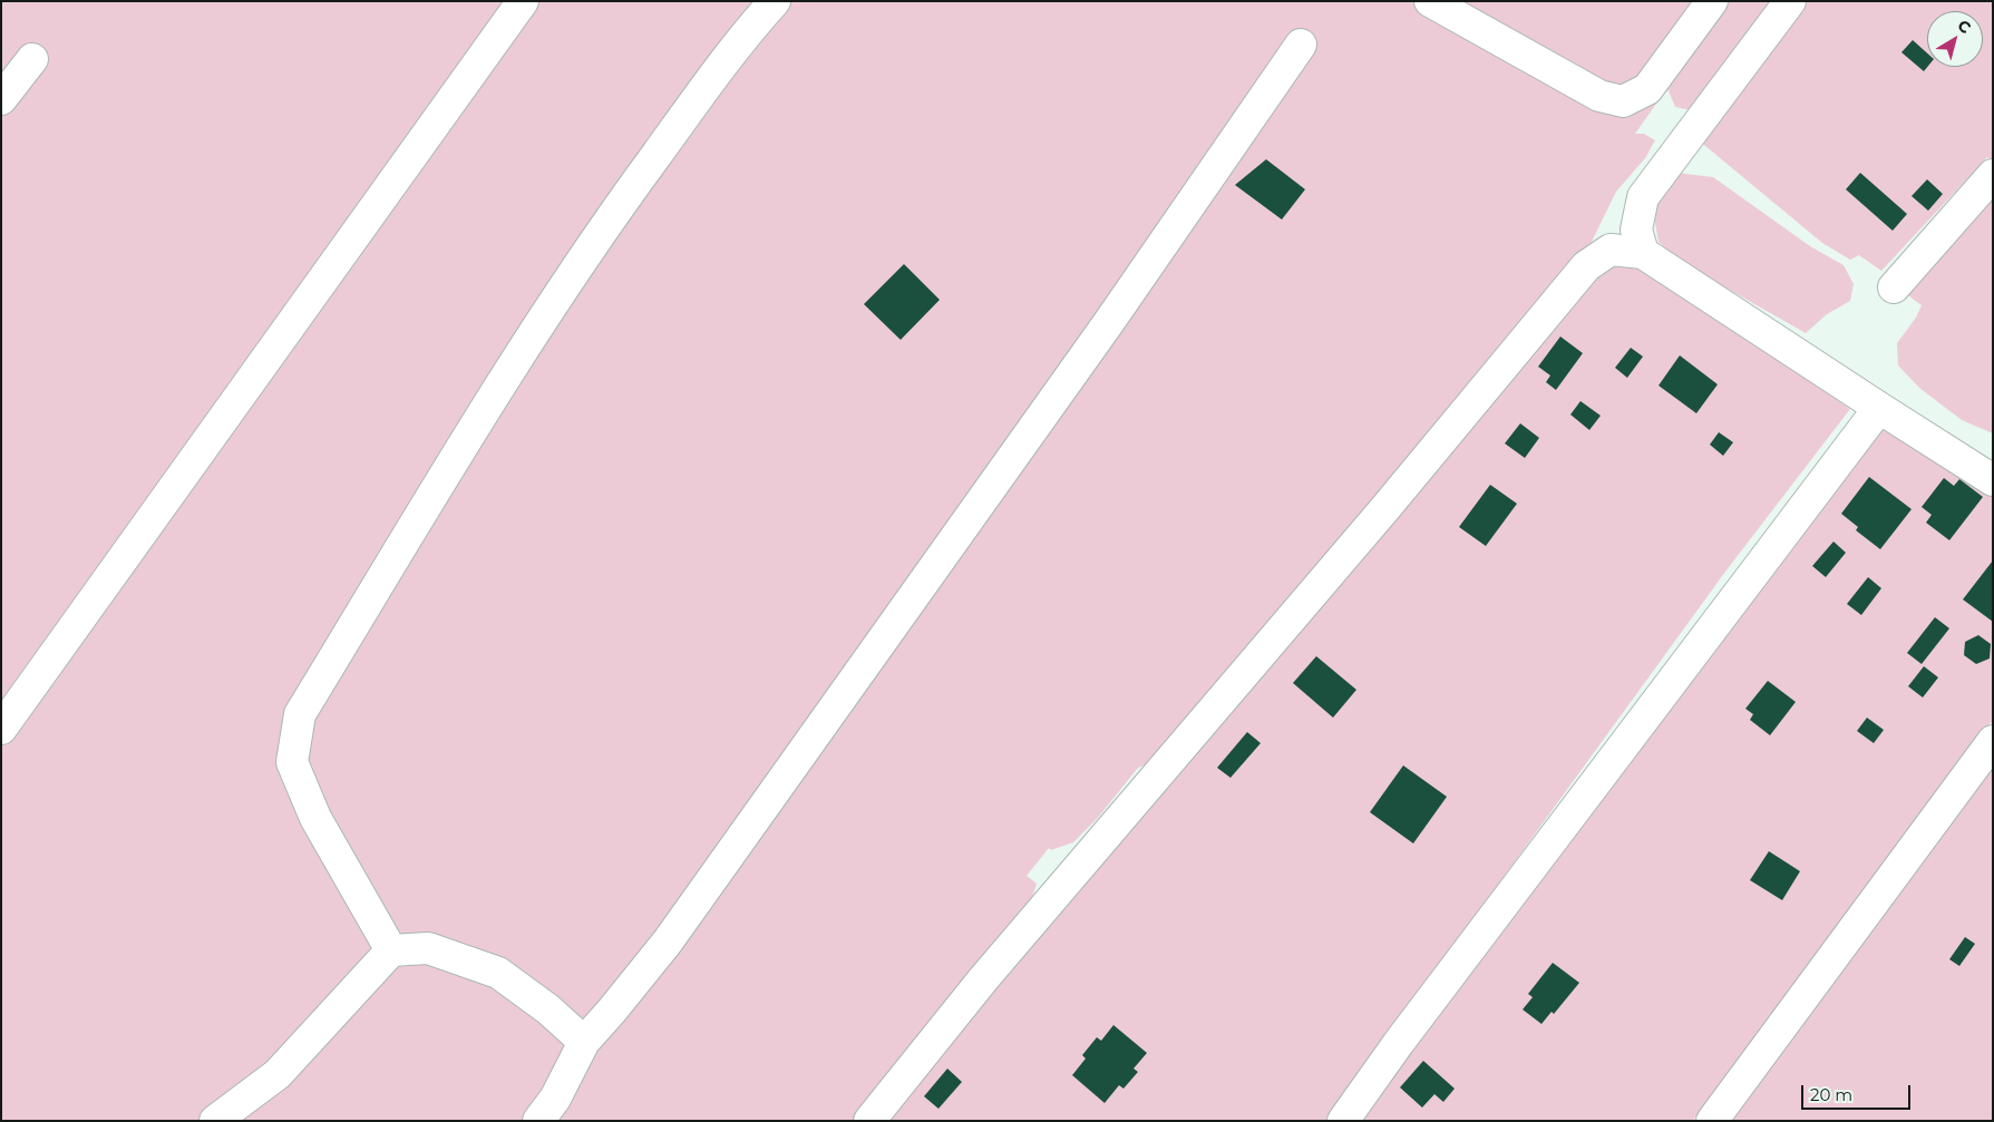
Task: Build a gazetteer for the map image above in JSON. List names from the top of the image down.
{
  "scale_bar": "20 m",
  "north": "top right"
}
